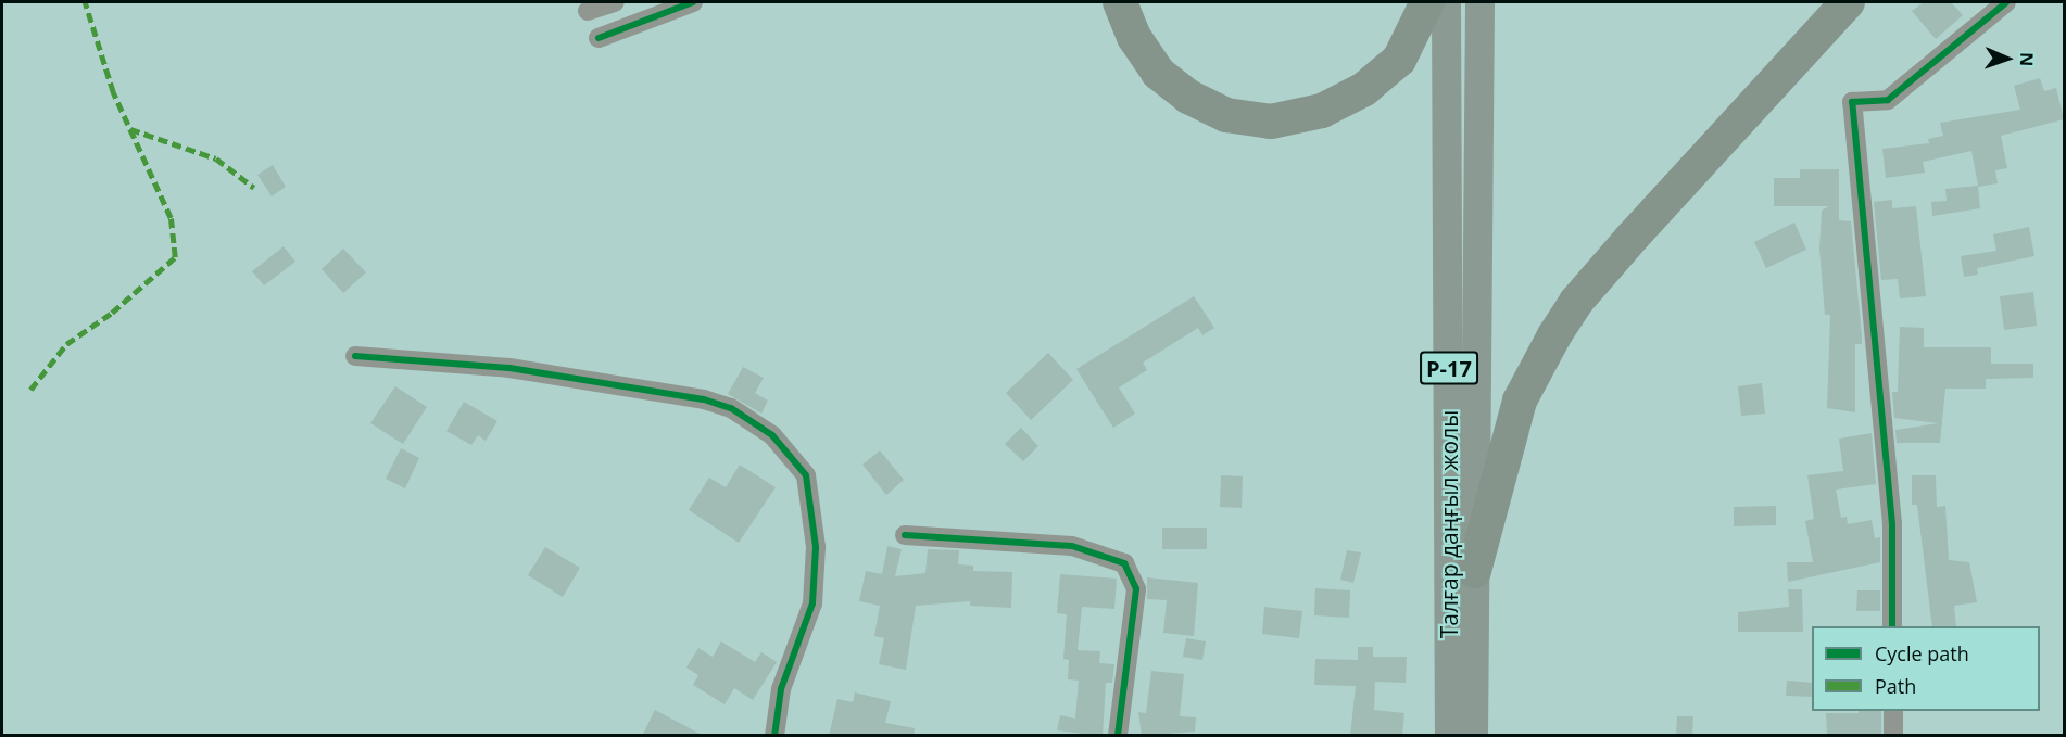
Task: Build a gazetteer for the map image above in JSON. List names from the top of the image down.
{
  "streets": {
    "main road": ["P-17", "Талғар даңғыл жолы"]
  },
  "legend": ["Cycle path", "Path"],
  "north": "right"
}
